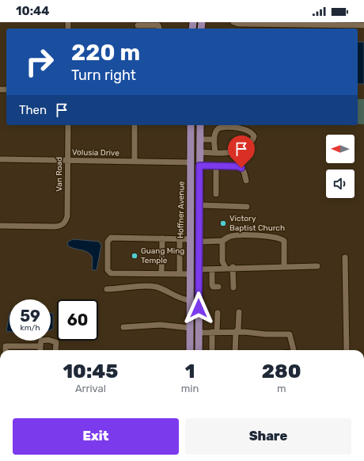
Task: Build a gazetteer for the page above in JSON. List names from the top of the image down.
{
  "streets": {
    "main road": ["Hoffner Avenue"],
    "street": ["Volusia Drive", "Van Road"]
  },
  "crossings": [
    ["Volusia Drive", "Van Road"],
    ["Volusia Drive", "Hoffner Avenue"]
  ],
  "places": ["Victory Baptist Church", "Guang Ming Temple"],
  "north": "left",
  "page": {
    "status": "10:44",
    "turn": ["220 m", "Turn right"],
    "then": "Then",
    "speed": "59 km/h",
    "limit": "60",
    "eta": [
      "10:45",
      "Arrival",
      "1",
      "min",
      "280",
      "m"
    ],
    "buttons": ["Exit", "Share"]
  }
}
